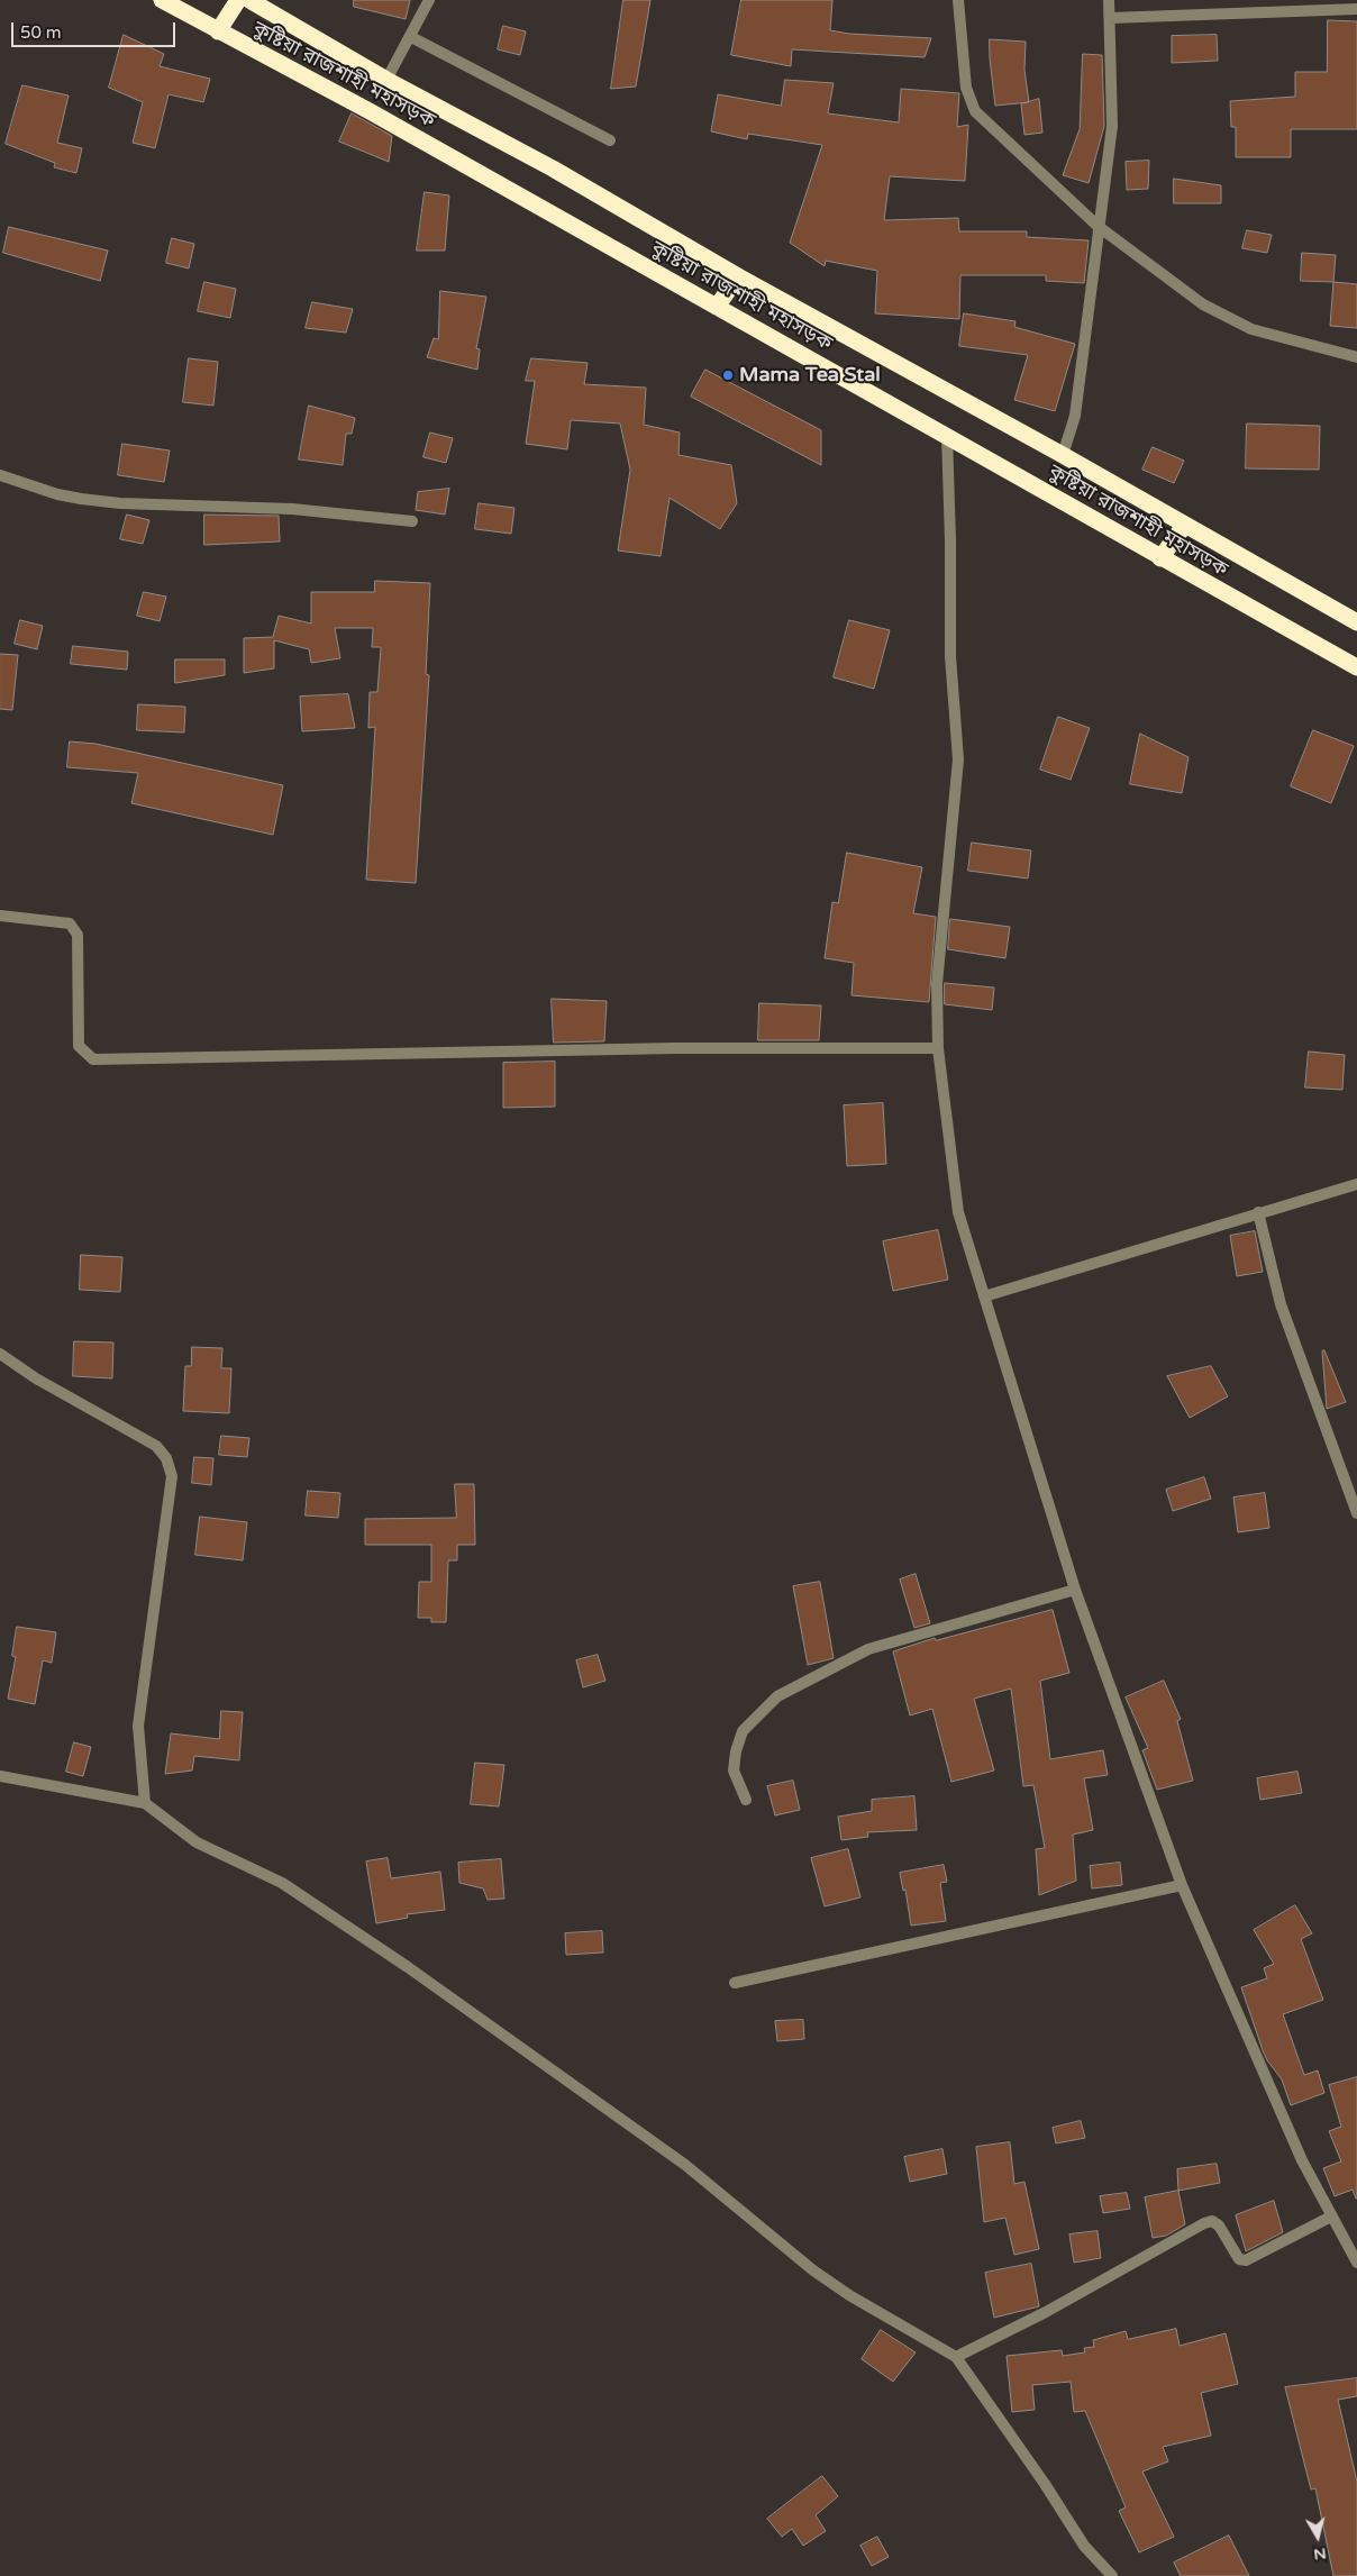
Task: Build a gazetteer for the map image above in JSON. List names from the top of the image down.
{
  "streets": {
    "highway": ["কুষ্টিয়া রাজশাহী মহাসড়ক"]
  },
  "places": ["Mama Tea Stal"],
  "scale_bar": "50 m",
  "north": "bottom"
}
